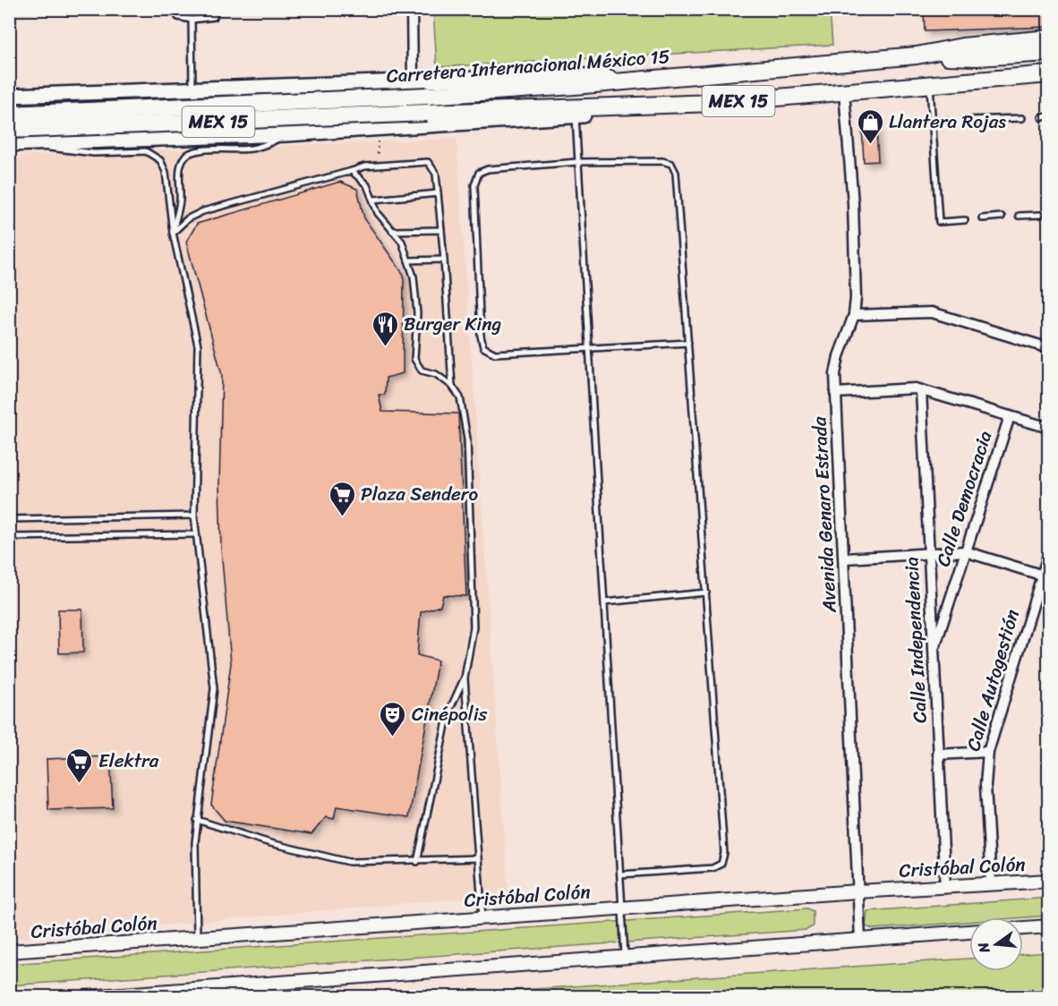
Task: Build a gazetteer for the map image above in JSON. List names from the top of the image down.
{
  "streets": {
    "highway": ["Carretera Internacional México 15", "MEX 15"],
    "street": [
      "Calle Democracia",
      "Avenida Genaro Estrada",
      "Calle Independencia",
      "Calle Autogestión",
      "Cristóbal Colón"
    ]
  },
  "crossings": [
    ["Carretera Internacional México 15", "MEX 15"],
    ["Carretera Internacional México 15", "Avenida Genaro Estrada"],
    ["Calle Democracia", "Calle Independencia"],
    ["Avenida Genaro Estrada", "Cristóbal Colón"],
    ["Calle Independencia", "Cristóbal Colón"],
    ["Calle Autogestión", "Cristóbal Colón"]
  ],
  "places": {
    "shop": ["Llantera Rojas"],
    "restaurant": ["Burger King"],
    "supermarket": ["Plaza Sendero", "Elektra"],
    "theatre": ["Cinépolis"]
  },
  "north": "left"
}
